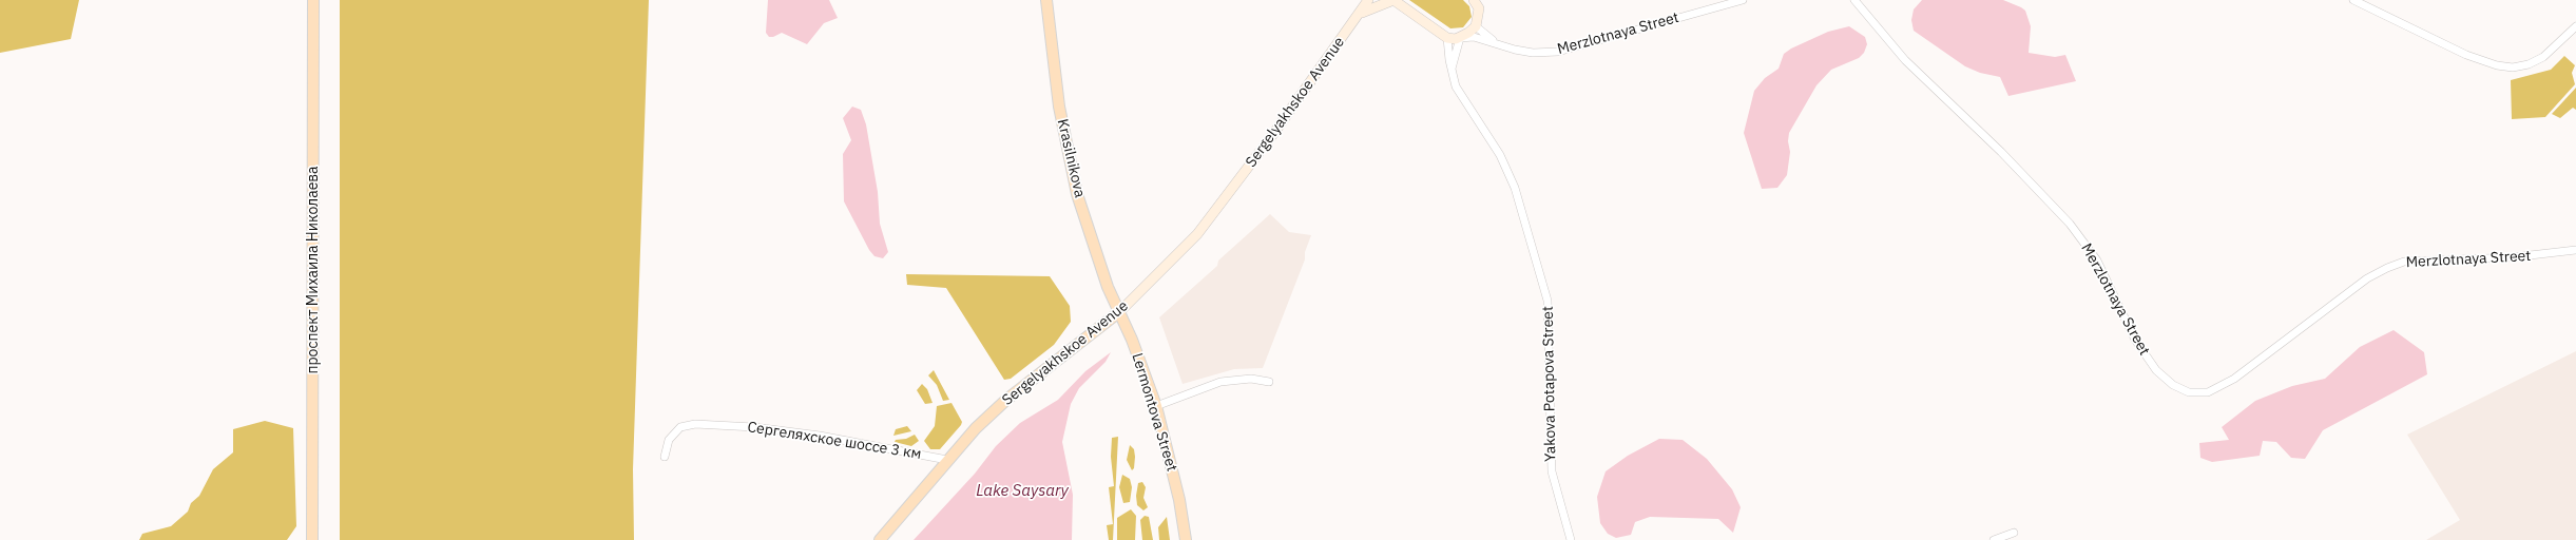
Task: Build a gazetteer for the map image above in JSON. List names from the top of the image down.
{
  "streets": {
    "main road": [
      "Sergelyakhskoe Avenue",
      "Krasilnikova",
      "проспект Михаила Николаева",
      "Lermontova Street"
    ],
    "street": ["Merzlotnaya Street", "Yakova Potapova Street", "Сергеляхское шоссе 3 км"]
  },
  "crossings": [
    ["Sergelyakhskoe Avenue", "Krasilnikova"],
    ["Sergelyakhskoe Avenue", "Lermontova Street"],
    ["Sergelyakhskoe Avenue", "Сергеляхское шоссе 3 км"],
    ["Krasilnikova", "Lermontova Street"]
  ],
  "water": ["Lake Saysary"]
}
